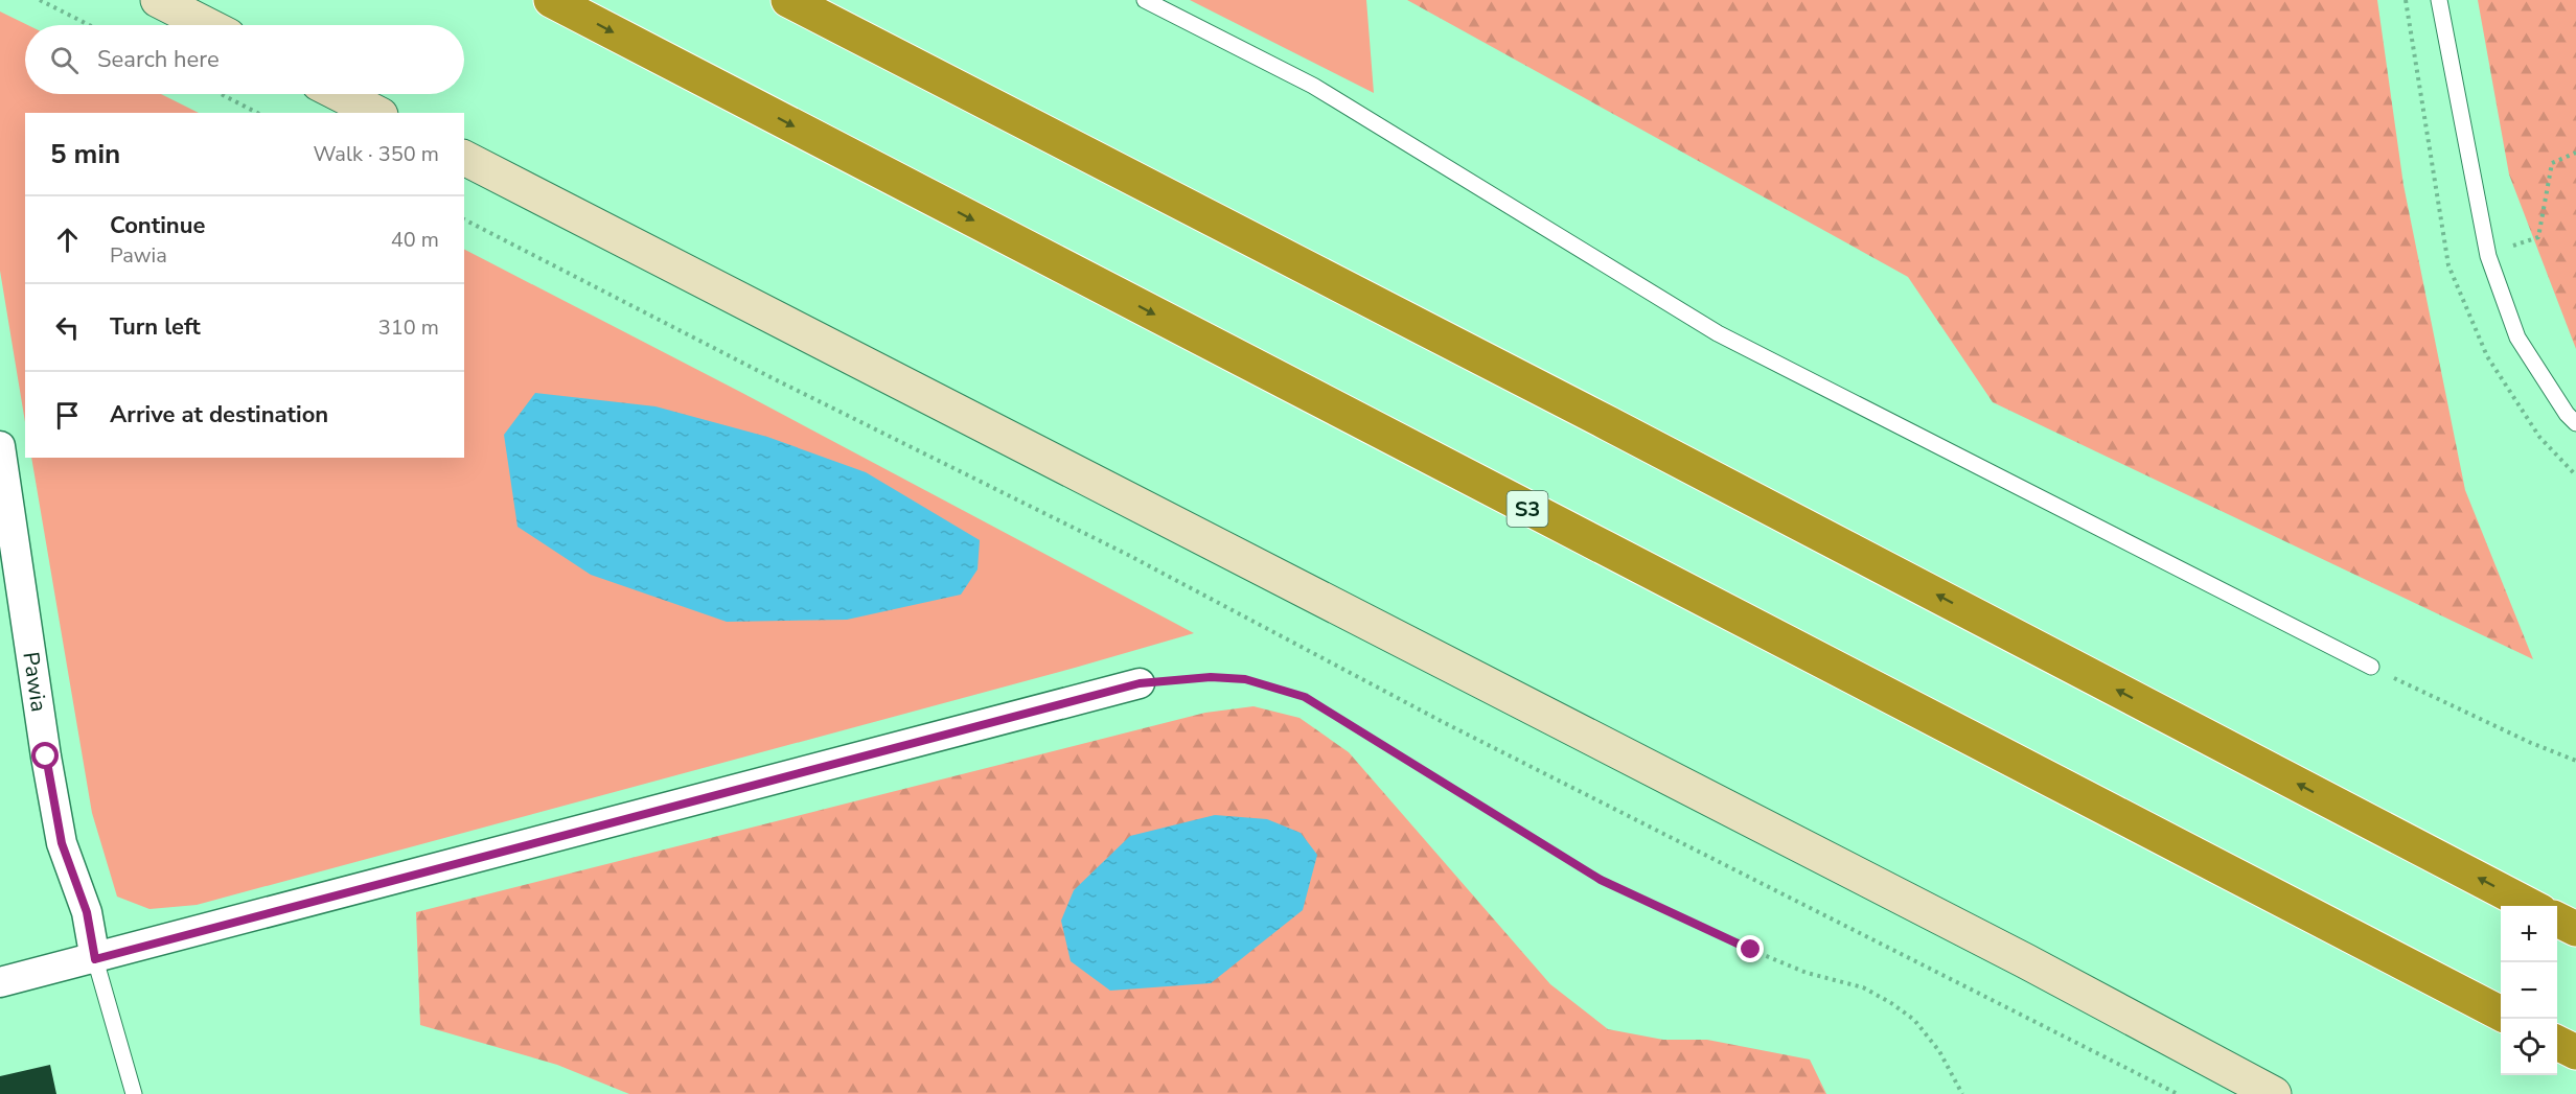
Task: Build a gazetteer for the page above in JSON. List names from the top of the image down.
{
  "streets": {
    "highway": ["S3"],
    "street": ["Pawia"]
  },
  "page": {
    "search": "Search here",
    "heading": ["5 min", "Walk · 350 m"],
    "list": [
      ["Continue", "Pawia", "40 m"],
      ["Turn left", "310 m"],
      "Arrive at destination"
    ],
    "map_buttons": ["+", "−"]
  }
}
